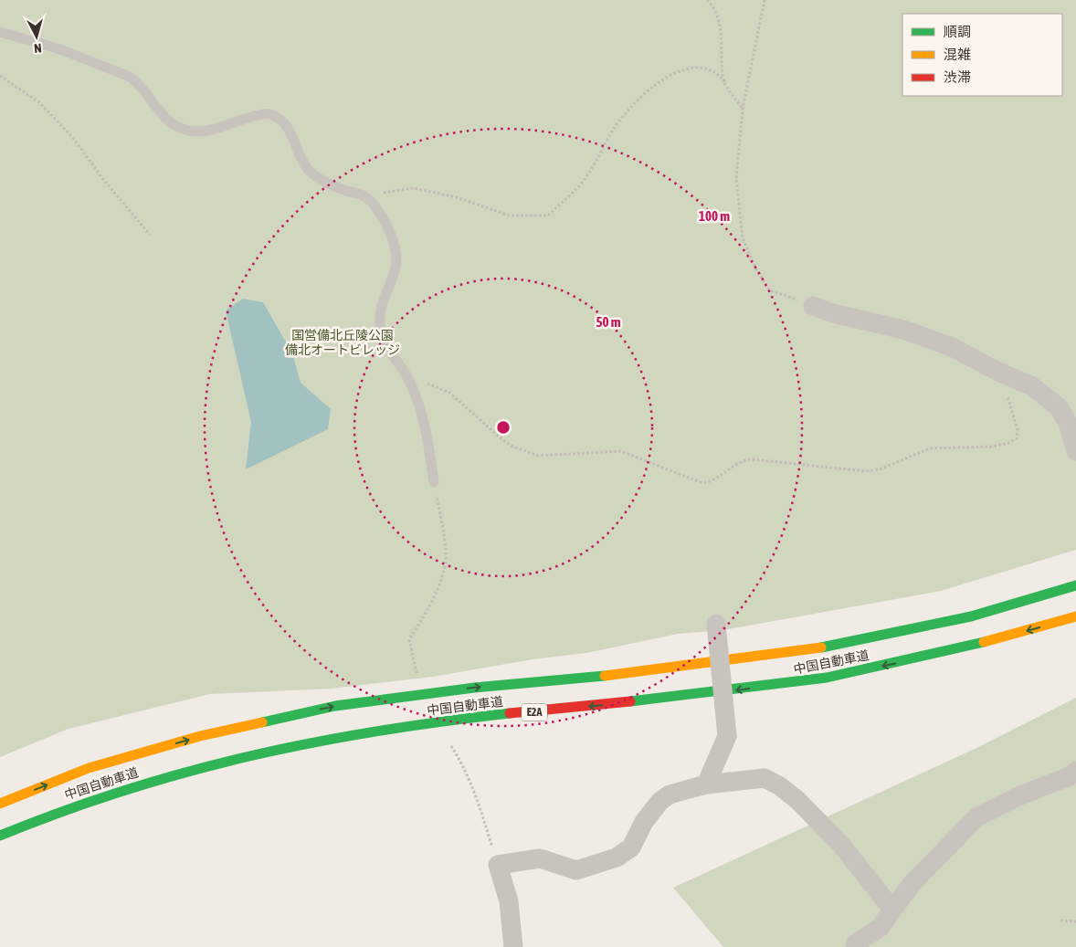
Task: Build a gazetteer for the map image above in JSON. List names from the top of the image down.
{
  "streets": {
    "highway": ["中国自動車道", "E2A"]
  },
  "parks": ["国営備北丘陵公園 備北オートビレッジ"],
  "legend": ["順調", "混雑", "渋滞"],
  "north": "bottom",
  "rings": ["100 m", "50 m"]
}
